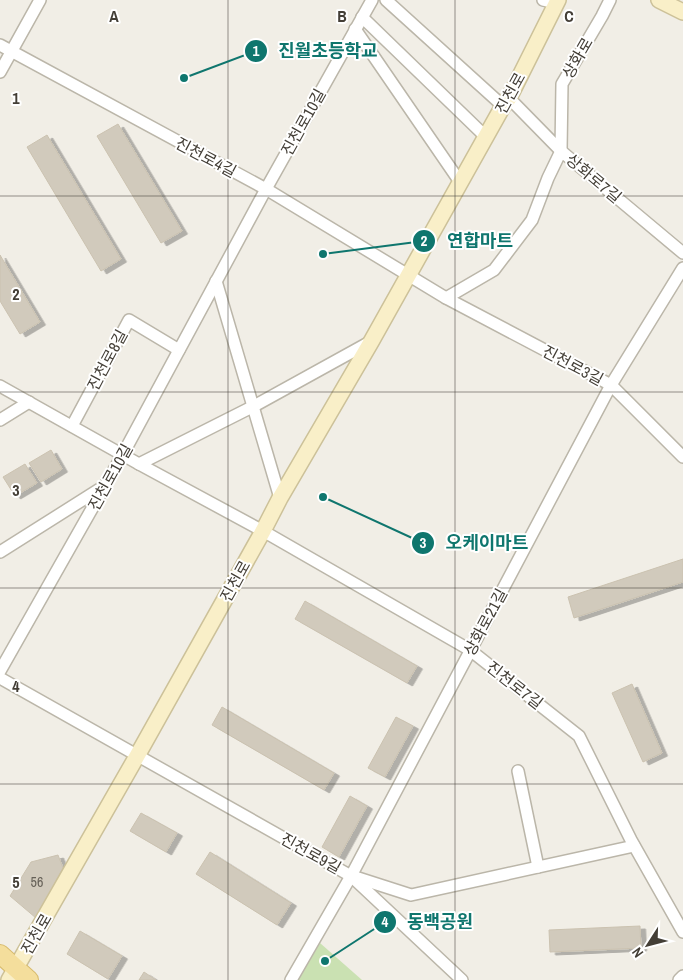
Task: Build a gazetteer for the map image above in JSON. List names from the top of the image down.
{
  "streets": {
    "main road": ["진천로"],
    "street": [
      "상화로",
      "진천로10길",
      "진천로4길",
      "상화로7길",
      "진천로8길",
      "진천로3길",
      "상화로21길",
      "진천로7길",
      "진천로9길"
    ]
  },
  "crossings": [
    ["상화로", "상화로7길"],
    ["진천로", "진천로4길"],
    ["진천로", "상화로7길"],
    ["진천로", "진천로3길"],
    ["진천로", "진천로7길"],
    ["진천로", "진천로9길"],
    ["진천로10길", "진천로4길"],
    ["진천로10길", "진천로8길"],
    ["진천로4길", "진천로3길"],
    ["진천로3길", "상화로21길"],
    ["상화로21길", "진천로7길"],
    ["상화로21길", "진천로9길"]
  ],
  "places": [
    "진월초등학교",
    "연합마트",
    "오케이마트",
    "동백공원"
  ],
  "house_numbers": ["56"],
  "north": "bottom left",
  "grid": {
    "columns": ["A", "B", "C"],
    "rows": [
      "1",
      "2",
      "3",
      "4",
      "5"
    ]
  }
}
